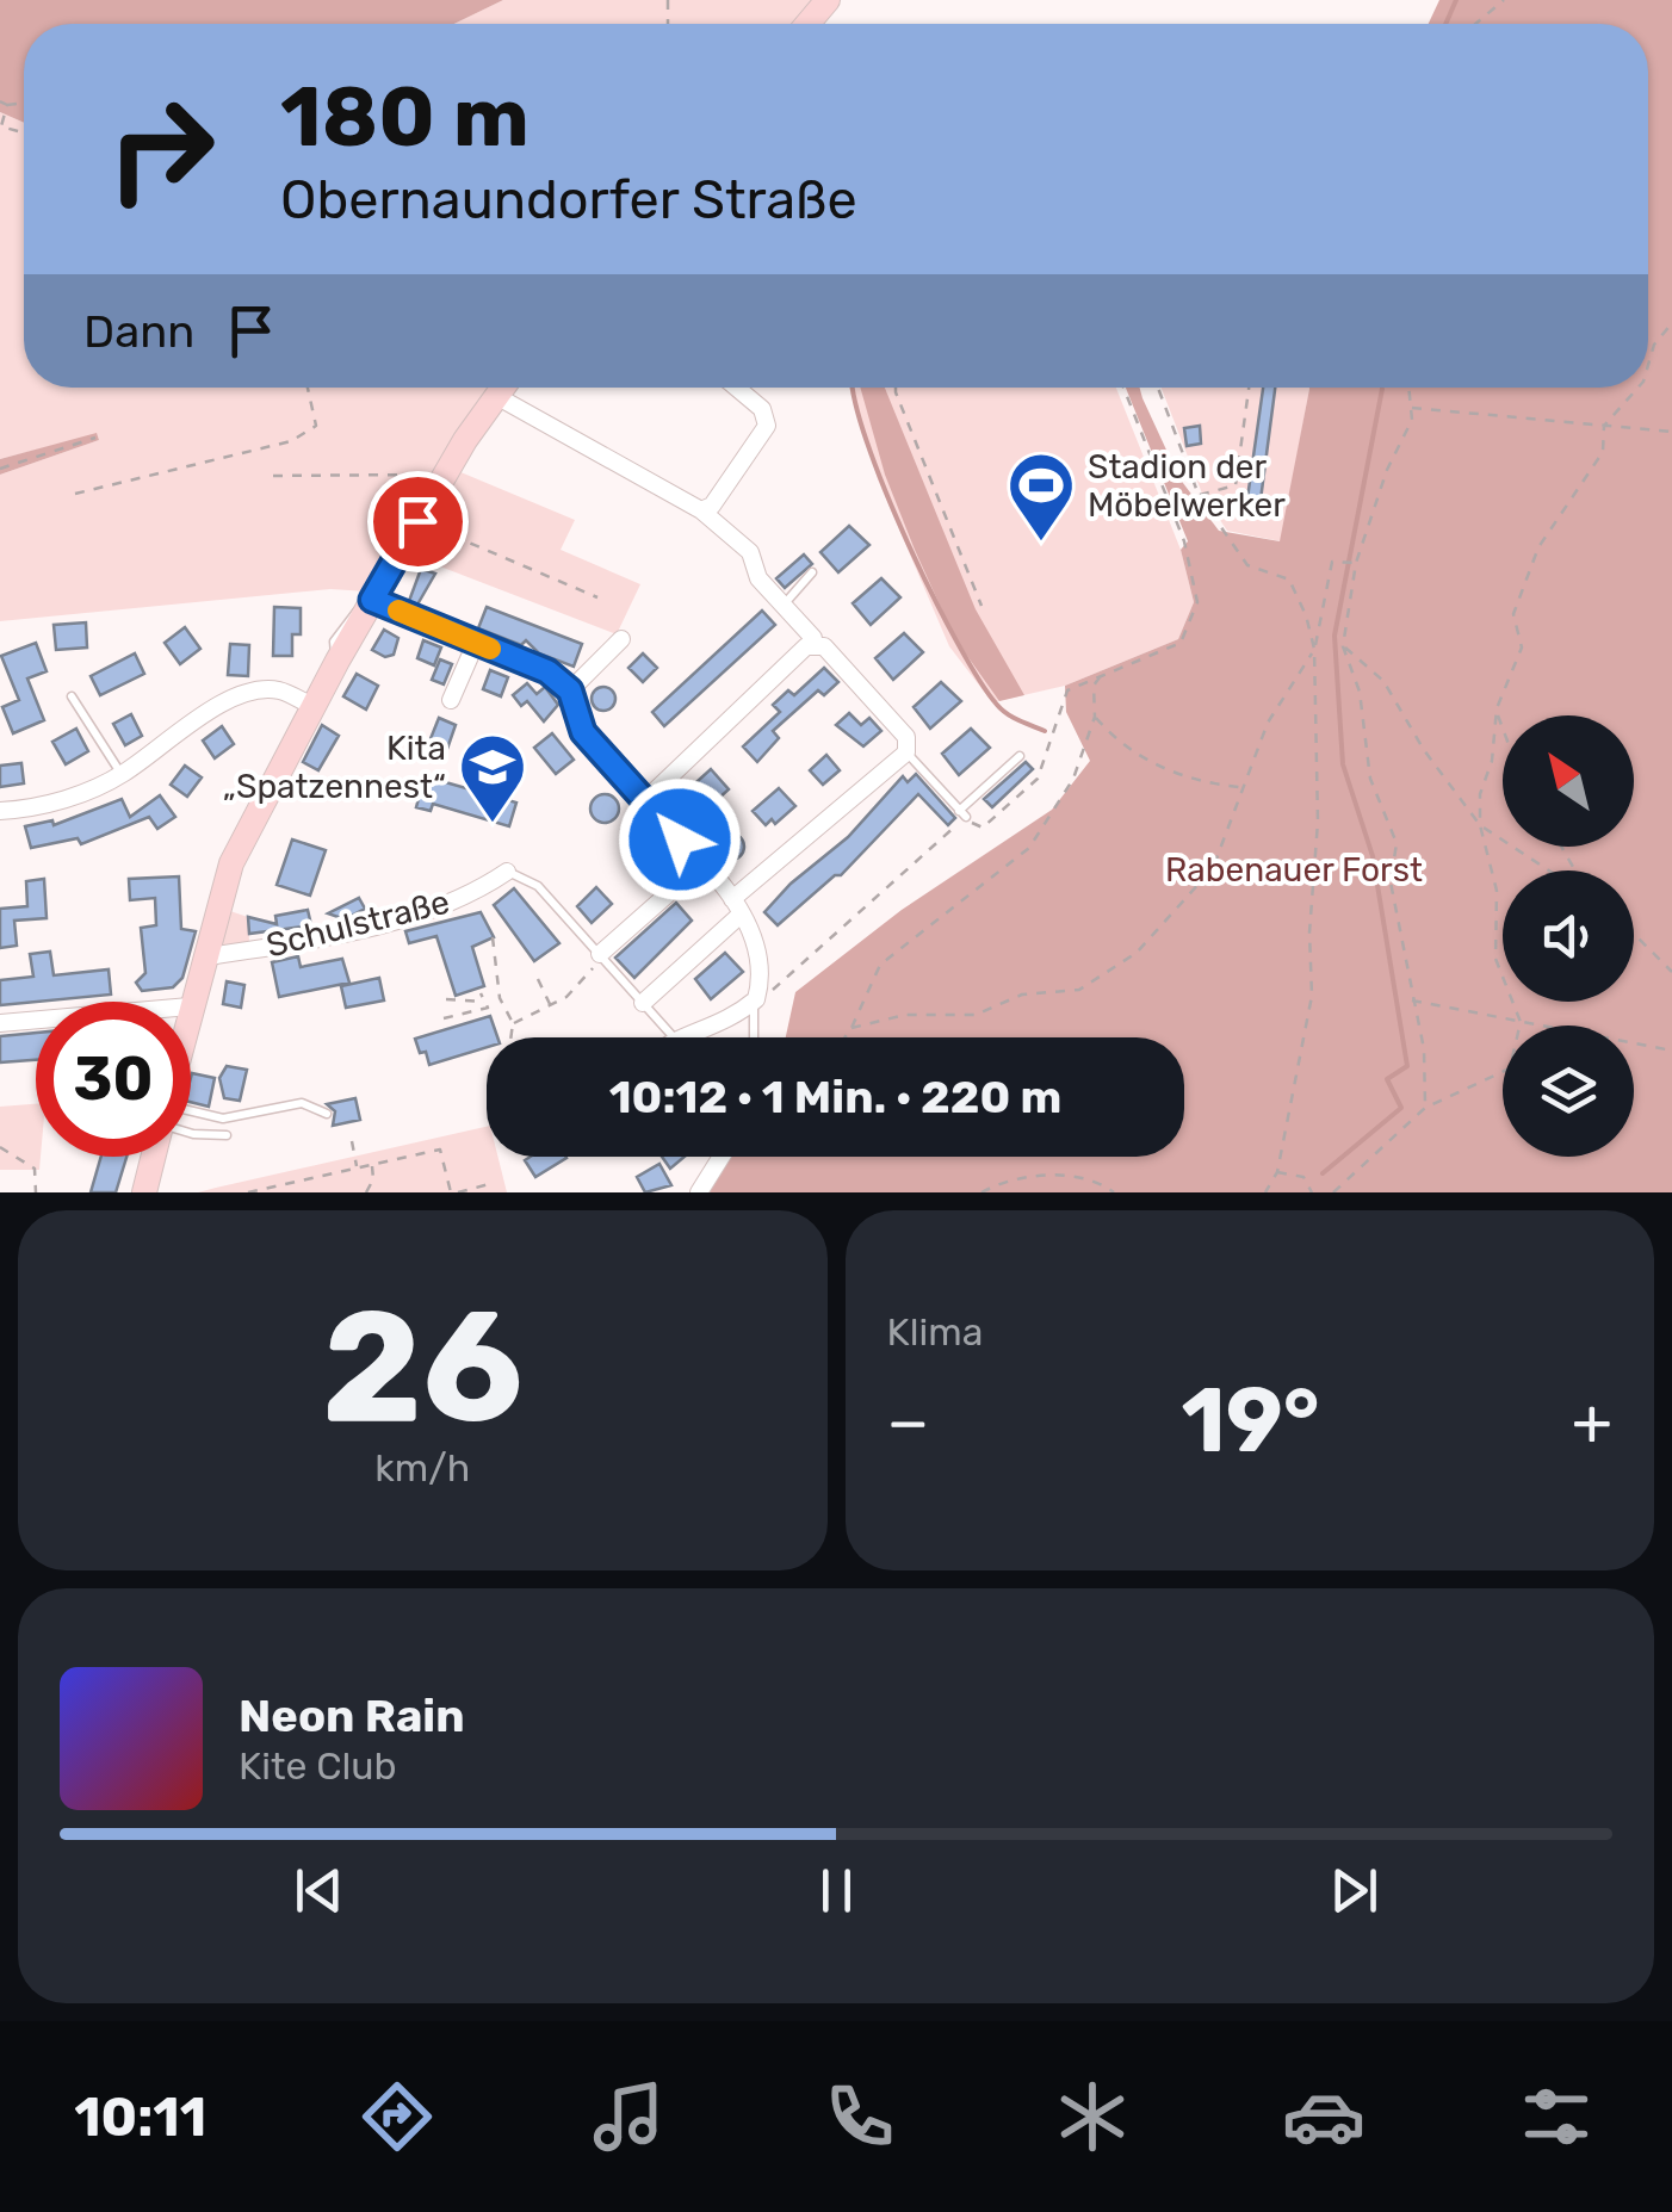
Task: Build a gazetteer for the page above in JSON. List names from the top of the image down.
{
  "streets": {
    "street": ["Schulstraße"]
  },
  "parks": ["Rabenauer Forst"],
  "places": {
    "sports": ["Stadion der Möbelwerker"],
    "school or university": ["Kita „Spatzennest“"]
  },
  "north": "top left",
  "page": {
    "turn": ["180 m", "Obernaundorfer Straße"],
    "then": "Dann",
    "limit": "30",
    "trip": "10:12 · 1 Min. · 220 m",
    "tile": [
      ["26", "km/h"],
      "Klima"
    ],
    "heat": ["−", "19°", "+"],
    "song": ["Neon Rain", "Kite Club"],
    "tabs": "10:11"
  }
}
